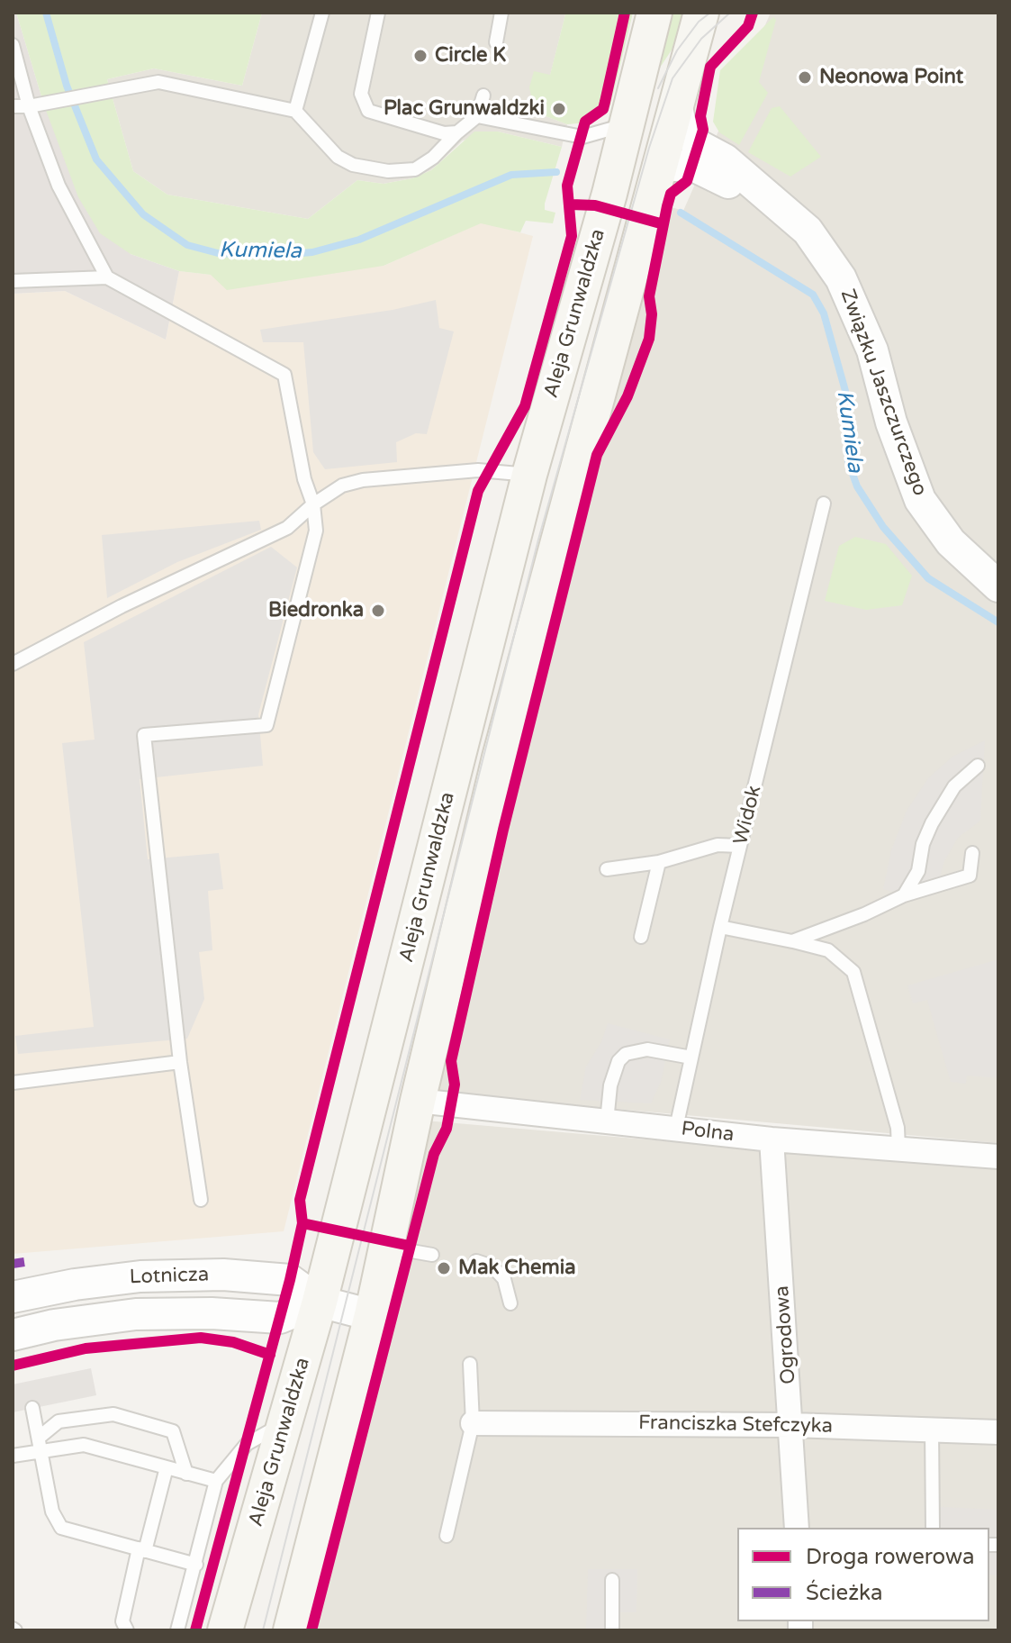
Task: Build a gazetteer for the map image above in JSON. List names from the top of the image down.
{
  "streets": {
    "main road": ["Aleja Grunwaldzka"],
    "street": [
      "Związku Jaszczurczego",
      "Polna",
      "Lotnicza",
      "Ogrodowa",
      "Franciszka Stefczyka"
    ],
    "lane": ["Widok"]
  },
  "crossings": [
    ["Aleja Grunwaldzka", "Związku Jaszczurczego"],
    ["Aleja Grunwaldzka", "Polna"],
    ["Aleja Grunwaldzka", "Lotnicza"],
    ["Widok", "Polna"],
    ["Polna", "Ogrodowa"],
    ["Ogrodowa", "Franciszka Stefczyka"]
  ],
  "water": ["Kumiela"],
  "places": [
    "Circle K",
    "Neonowa Point",
    "Plac Grunwaldzki",
    "Biedronka",
    "Mak Chemia"
  ],
  "legend": ["Droga rowerowa", "Ścieżka"]
}
